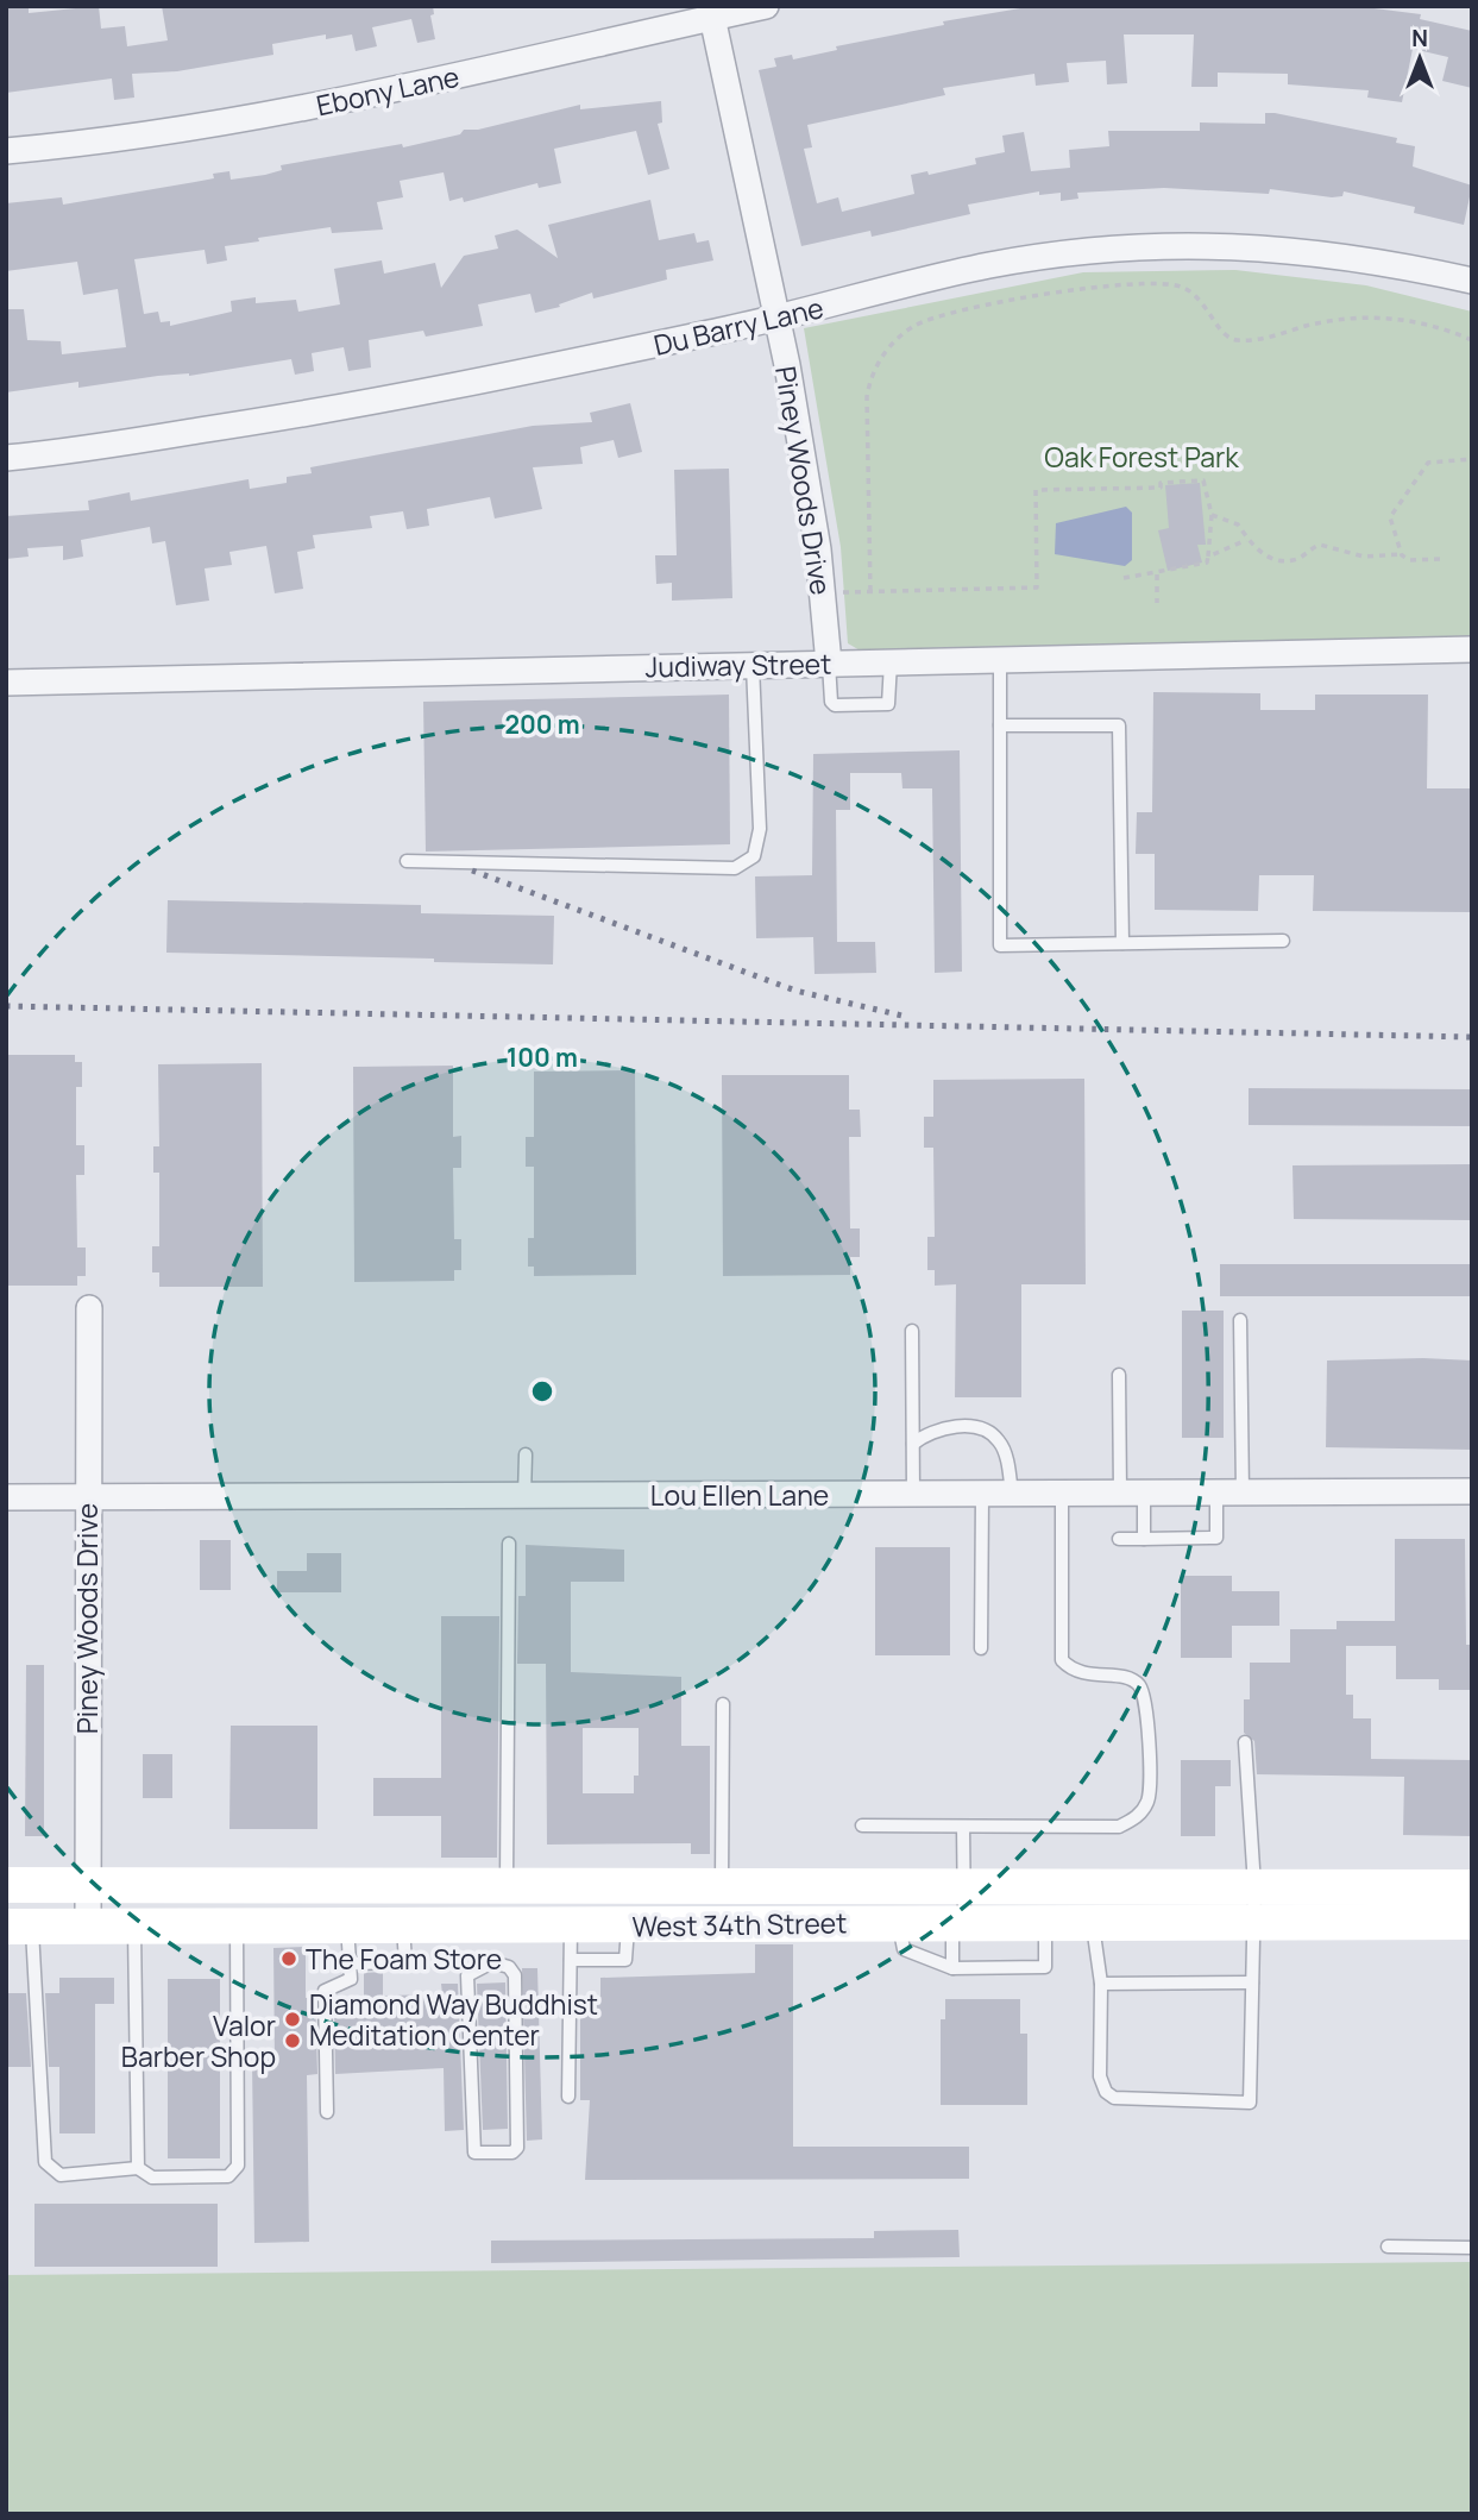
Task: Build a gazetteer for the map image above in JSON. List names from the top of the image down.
{
  "streets": {
    "main road": ["West 34th Street"],
    "street": [
      "Ebony Lane",
      "Du Barry Lane",
      "Piney Woods Drive",
      "Judiway Street",
      "Lou Ellen Lane"
    ]
  },
  "crossings": [
    ["Ebony Lane", "Piney Woods Drive"],
    ["Du Barry Lane", "Piney Woods Drive"],
    ["Piney Woods Drive", "Judiway Street"],
    ["Piney Woods Drive", "Lou Ellen Lane"],
    ["Piney Woods Drive", "West 34th Street"]
  ],
  "parks": ["Oak Forest Park"],
  "places": ["The Foam Store", "Diamond Way Buddhist Meditation Center", "Valor Barber Shop"],
  "north": "top",
  "rings": ["200 m", "100 m"]
}
